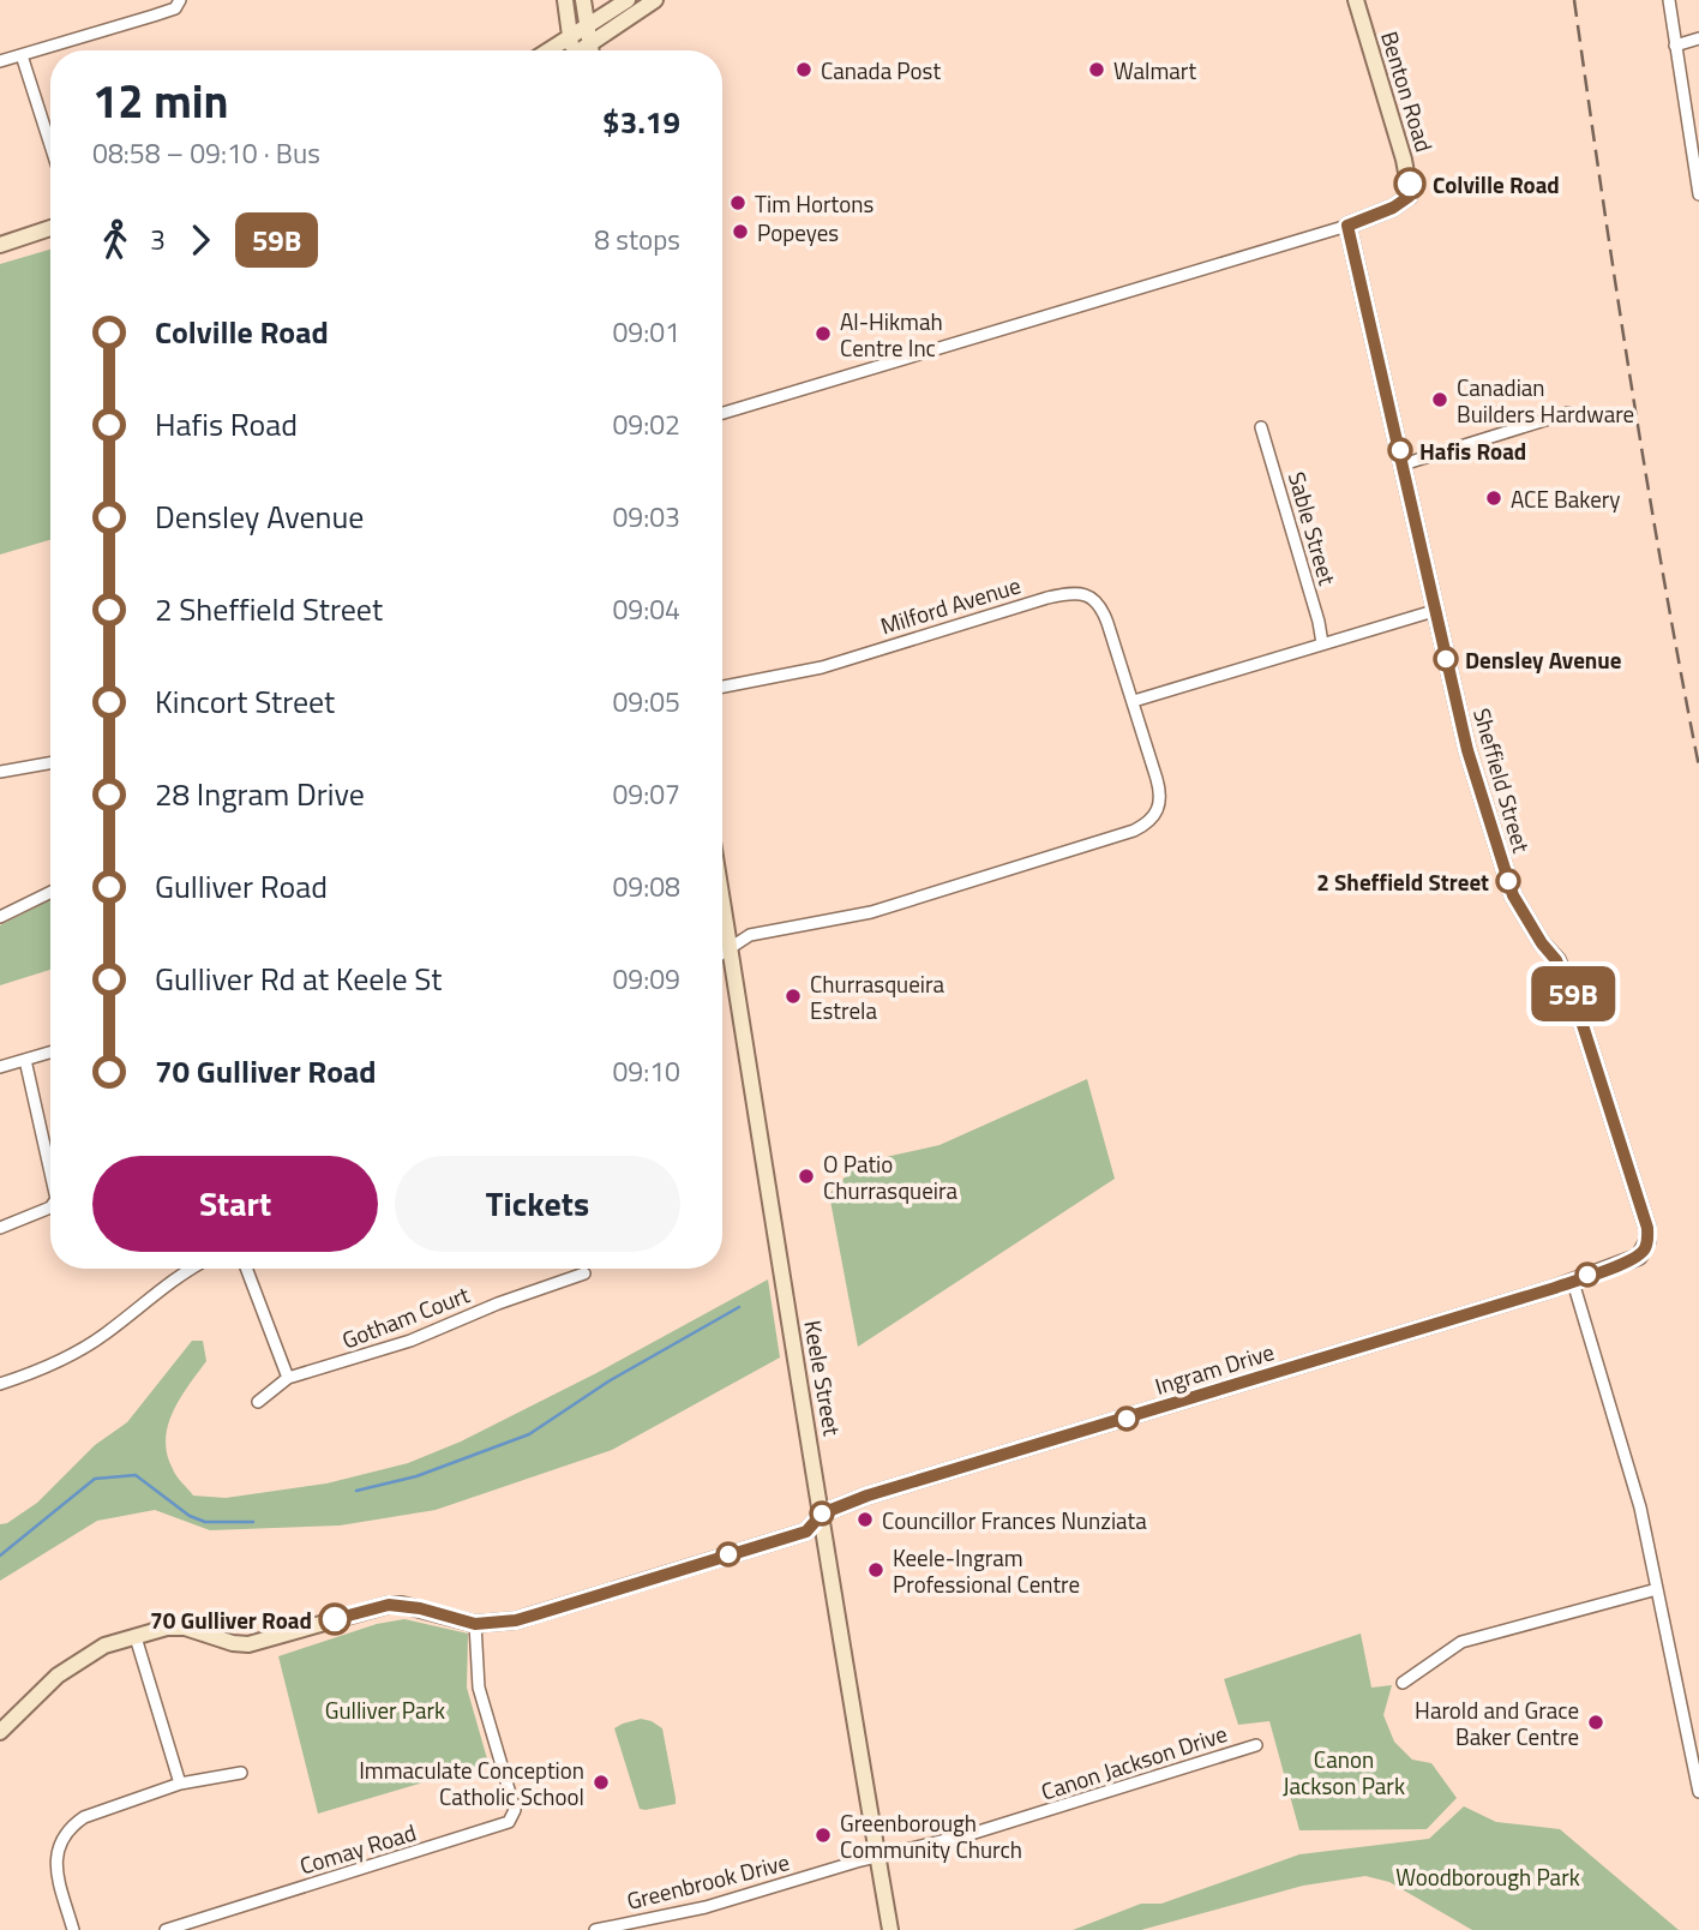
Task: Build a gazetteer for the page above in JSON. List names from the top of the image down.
{
  "streets": {
    "street": [
      "Benton Road",
      "Sable Street",
      "Milford Avenue",
      "Sheffield Street",
      "Gotham Court",
      "Ingram Drive",
      "Keele Street",
      "Canon Jackson Drive",
      "Comay Road",
      "Greenbrook Drive"
    ]
  },
  "crossings": [
    ["Benton Road", "Sheffield Street"],
    ["Sheffield Street", "Ingram Drive"],
    ["Ingram Drive", "Keele Street"],
    ["Ingram Drive", "Comay Road"],
    ["Keele Street", "Canon Jackson Drive"],
    ["Keele Street", "Greenbrook Drive"],
    ["Canon Jackson Drive", "Greenbrook Drive"]
  ],
  "parks": ["Gulliver Park", "Canon Jackson Park", "Woodborough Park"],
  "places": [
    "Canada Post",
    "Walmart",
    "Colville Road",
    "Tim Hortons",
    "Popeyes",
    "Al-Hikmah Centre Inc",
    "Canadian Builders Hardware",
    "Hafis Road",
    "ACE Bakery",
    "Densley Avenue",
    "2 Sheffield Street",
    "Churrasqueira Estrela",
    "O Patio Churrasqueira",
    "Councillor Frances Nunziata",
    "Keele-Ingram Professional Centre",
    "70 Gulliver Road",
    "Harold and Grace Baker Centre",
    "Immaculate Conception Catholic School",
    "Greenborough Community Church"
  ],
  "lines": ["bus line 59B"],
  "page": {
    "on_map": "59B",
    "heading": ["12 min", "08:58 – 09:10 · Bus", "$3.19"],
    "legs": ["3", "59B", "8 stops"],
    "list": [
      {
        "name": "Colville Road",
        "value": "09:01"
      },
      {
        "name": "Hafis Road",
        "value": "09:02"
      },
      {
        "name": "Densley Avenue",
        "value": "09:03"
      },
      {
        "name": "2 Sheffield Street",
        "value": "09:04"
      },
      {
        "name": "Kincort Street",
        "value": "09:05"
      },
      {
        "name": "28 Ingram Drive",
        "value": "09:07"
      },
      {
        "name": "Gulliver Road",
        "value": "09:08"
      },
      {
        "name": "Gulliver Rd at Keele St",
        "value": "09:09"
      },
      {
        "name": "70 Gulliver Road",
        "value": "09:10"
      }
    ],
    "buttons": ["Start", "Tickets"]
  }
}
